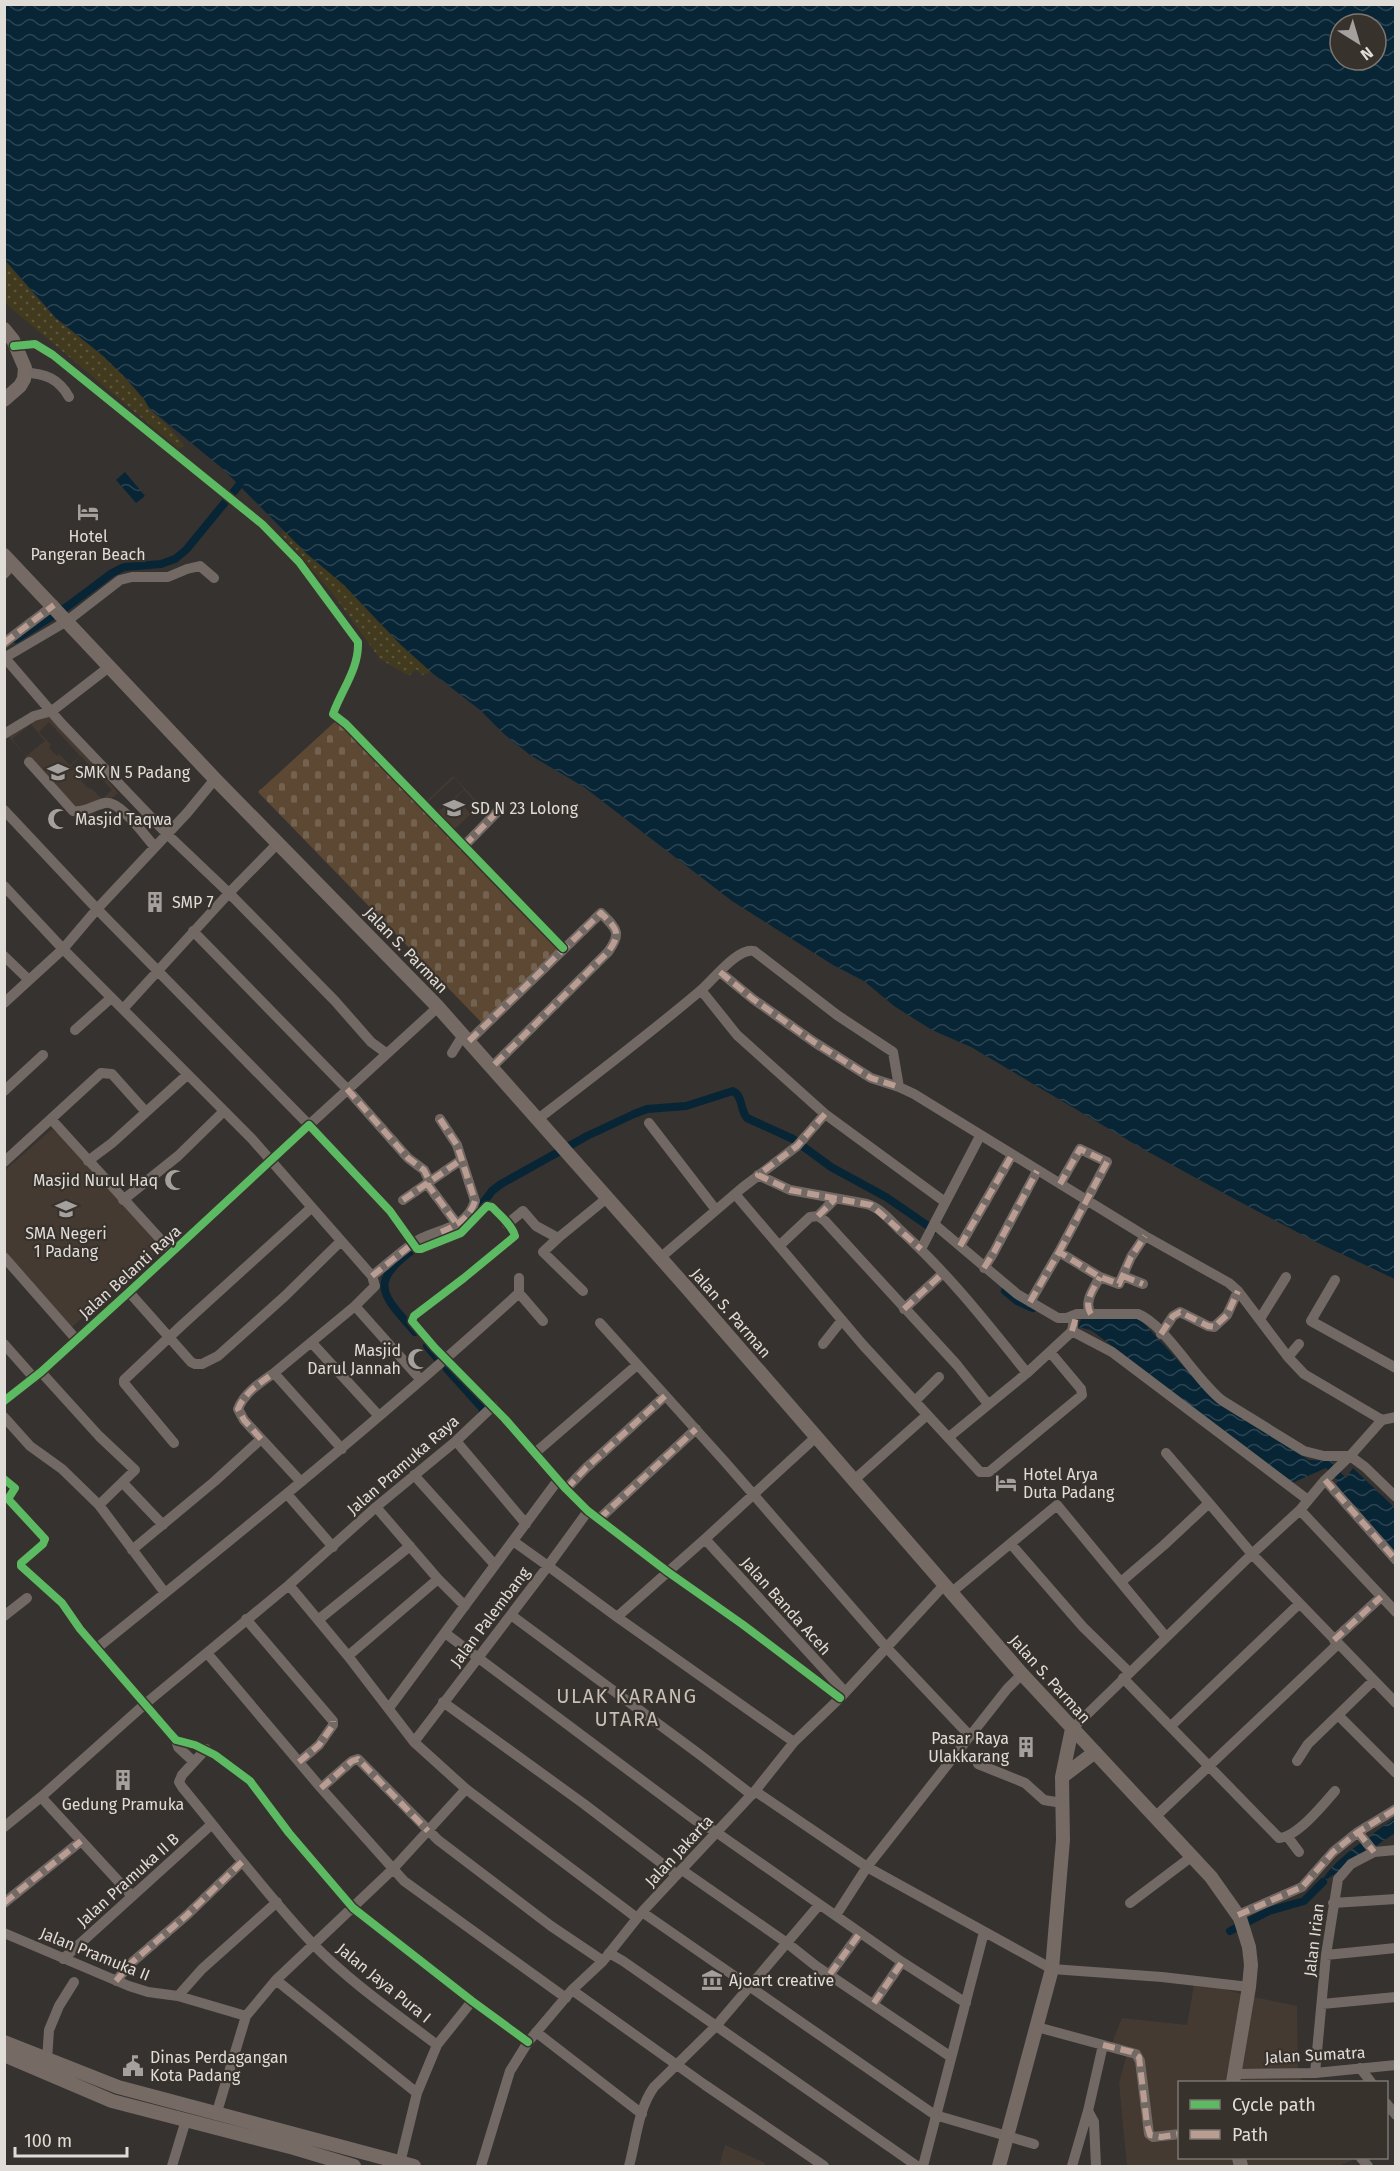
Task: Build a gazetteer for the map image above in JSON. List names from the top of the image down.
{
  "streets": {
    "main road": ["Jalan S. Parman"],
    "street": [
      "Jalan Belanti Raya",
      "Jalan Pramuka Raya",
      "Jalan Banda Aceh",
      "Jalan Palembang",
      "Jalan Jakarta",
      "Jalan Pramuka II B",
      "Jalan Irian",
      "Jalan Pramuka II",
      "Jalan Jaya Pura I",
      "Jalan Sumatra"
    ]
  },
  "crossings": [
    ["Jalan S. Parman", "Jalan Belanti Raya"],
    ["Jalan S. Parman", "Jalan Jakarta"],
    ["Jalan S. Parman", "Jalan Sumatra"],
    ["Jalan Banda Aceh", "Jalan Jakarta"],
    ["Jalan Palembang", "Jalan Jakarta"],
    ["Jalan Pramuka II B", "Jalan Pramuka II"],
    ["Jalan Pramuka II B", "Jalan Jaya Pura I"],
    ["Jalan Irian", "Jalan Sumatra"]
  ],
  "districts": ["ULAK KARANG UTARA"],
  "places": {
    "hotel": ["Hotel Pangeran Beach", "Hotel Arya Duta Padang"],
    "school or university": ["SMK N 5 Padang", "SD N 23 Lolong", "SMA Negeri 1 Padang"],
    "mosque": ["Masjid Taqwa", "Masjid Nurul Haq", "Masjid Darul Jannah"],
    "building": ["SMP 7", "Pasar Raya Ulakkarang", "Gedung Pramuka"],
    "museum": ["Ajoart creative"],
    "public building": ["Dinas Perdagangan Kota Padang"]
  },
  "legend": ["Cycle path", "Path"],
  "scale_bar": "100 m",
  "north": "bottom right"
}
